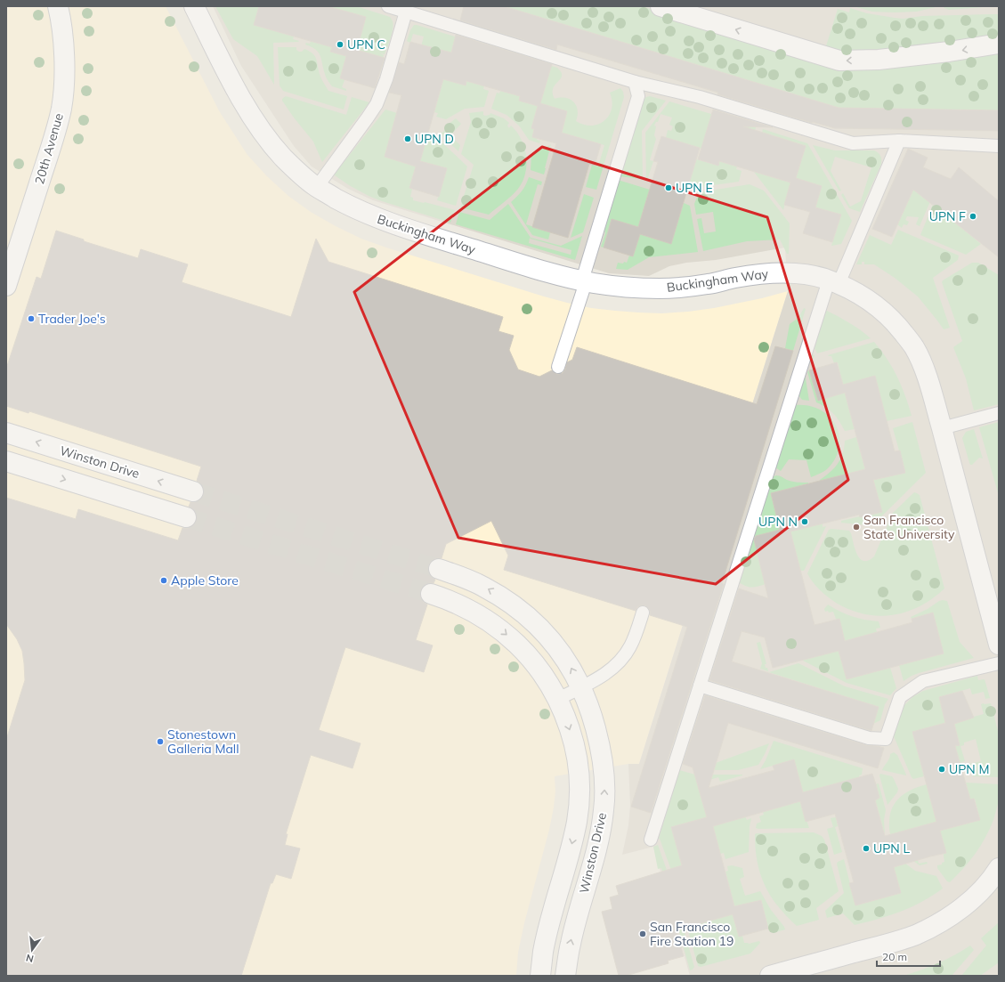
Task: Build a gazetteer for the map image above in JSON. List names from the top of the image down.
{
  "streets": {
    "street": ["20th Avenue", "Buckingham Way", "Winston Drive"]
  },
  "places": [
    "UPN C",
    "UPN D",
    "UPN E",
    "UPN F",
    "Trader Joe's",
    "UPN N",
    "San Francisco State University",
    "Apple Store",
    "Stonestown Galleria Mall",
    "UPN M",
    "UPN L",
    "San Francisco Fire Station 19"
  ],
  "scale_bar": "20 m",
  "north": "bottom"
}
